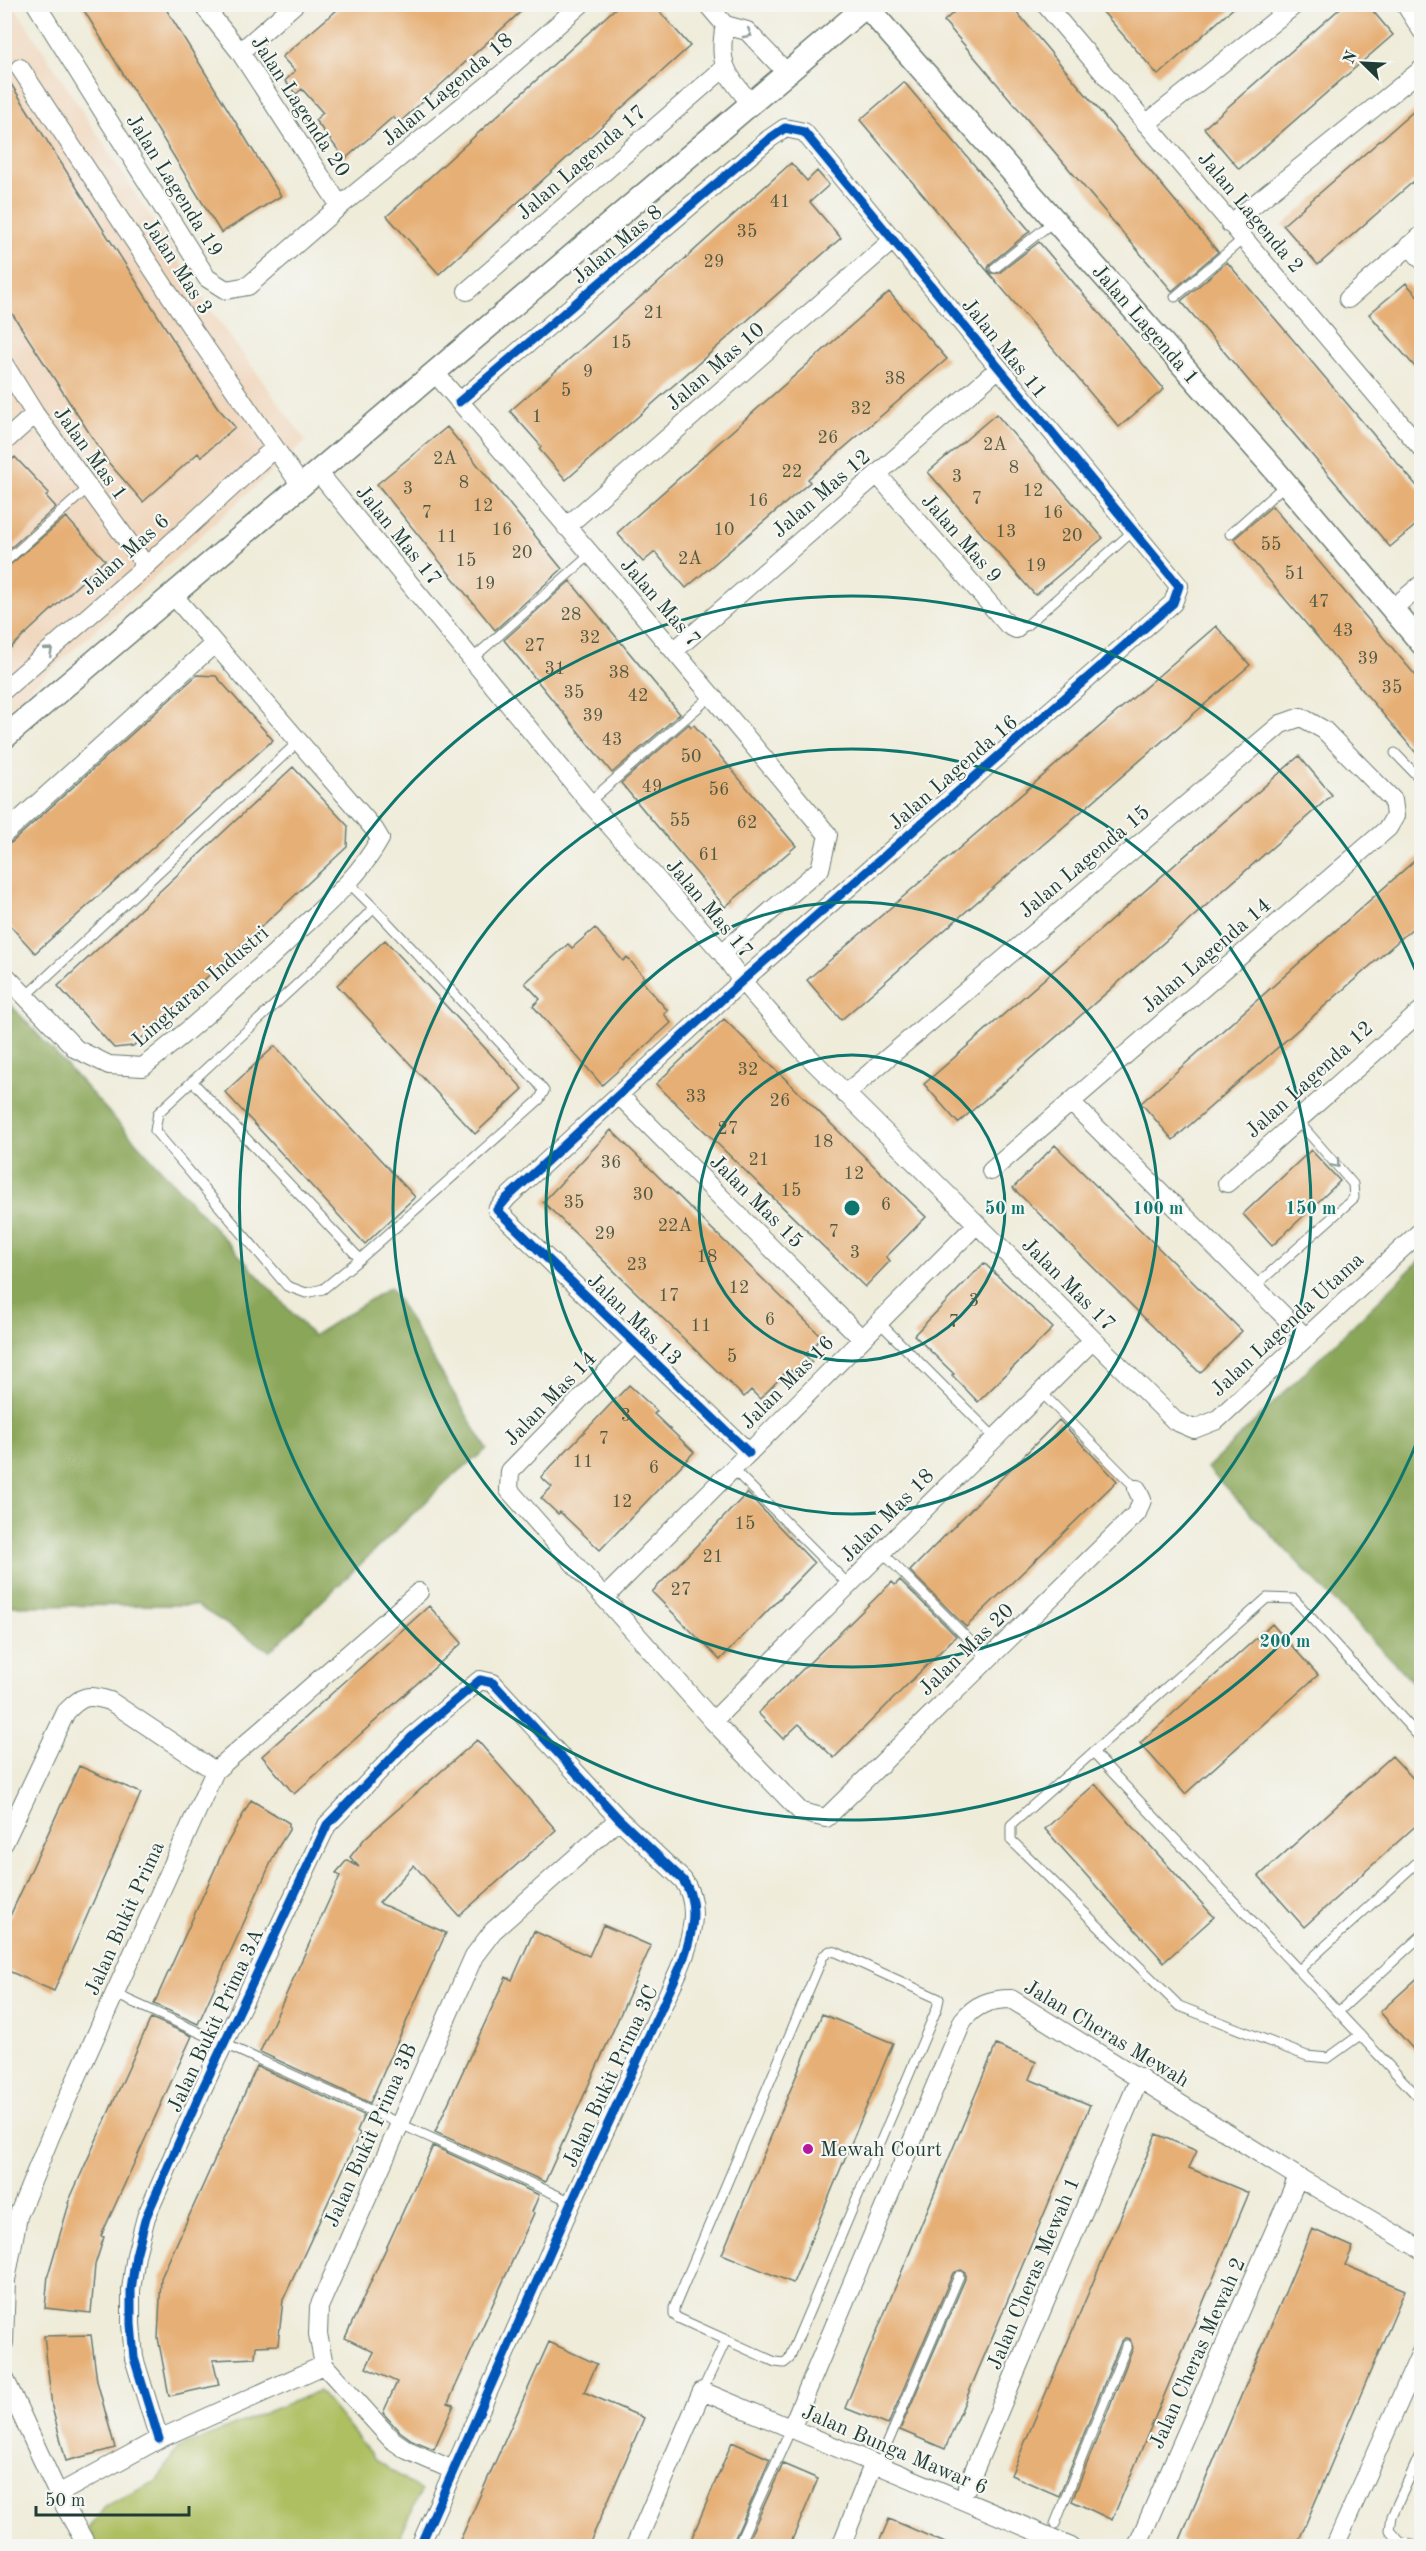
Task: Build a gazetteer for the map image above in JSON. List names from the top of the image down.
{
  "streets": {
    "street": [
      "Jalan Lagenda 18",
      "Jalan Lagenda 20",
      "Jalan Lagenda 17",
      "Jalan Lagenda 19",
      "Jalan Lagenda 2",
      "Jalan Mas 8",
      "Jalan Mas 3",
      "Jalan Lagenda 1",
      "Jalan Mas 11",
      "Jalan Mas 10",
      "Jalan Mas 1",
      "Jalan Mas 12",
      "Jalan Mas 17",
      "Jalan Mas 9",
      "Jalan Mas 6",
      "Jalan Mas 7",
      "Jalan Lagenda 16",
      "Jalan Lagenda 15",
      "Jalan Lagenda 14",
      "Lingkaran Industri",
      "Jalan Lagenda 12",
      "Jalan Mas 15",
      "Jalan Mas 13",
      "Jalan Lagenda Utama",
      "Jalan Mas 16",
      "Jalan Mas 14",
      "Jalan Mas 18",
      "Jalan Mas 20",
      "Jalan Bukit Prima",
      "Jalan Bukit Prima 3A",
      "Jalan Cheras Mewah",
      "Jalan Bukit Prima 3C",
      "Jalan Bukit Prima 3B",
      "Jalan Cheras Mewah 1",
      "Jalan Cheras Mewah 2",
      "Jalan Bunga Mawar 6"
    ]
  },
  "crossings": [
    ["Jalan Lagenda 18", "Jalan Lagenda 20"],
    ["Jalan Lagenda 18", "Jalan Lagenda 19"],
    ["Jalan Lagenda 20", "Jalan Lagenda 19"],
    ["Jalan Mas 8", "Jalan Mas 11"],
    ["Jalan Mas 8", "Jalan Mas 7"],
    ["Jalan Mas 3", "Jalan Mas 17"],
    ["Jalan Mas 3", "Jalan Mas 6"],
    ["Jalan Mas 11", "Jalan Mas 10"],
    ["Jalan Mas 11", "Jalan Mas 12"],
    ["Jalan Mas 11", "Jalan Lagenda 16"],
    ["Jalan Mas 10", "Jalan Mas 7"],
    ["Jalan Mas 1", "Jalan Mas 6"],
    ["Jalan Mas 12", "Jalan Mas 9"],
    ["Jalan Mas 12", "Jalan Mas 7"],
    ["Jalan Mas 17", "Jalan Mas 7"],
    ["Jalan Mas 17", "Jalan Lagenda 16"],
    ["Jalan Mas 17", "Jalan Lagenda 15"],
    ["Jalan Mas 17", "Jalan Lagenda Utama"],
    ["Jalan Mas 17", "Jalan Mas 16"],
    ["Jalan Mas 17", "Jalan Mas 18"],
    ["Jalan Lagenda 16", "Jalan Mas 15"],
    ["Jalan Lagenda 16", "Jalan Mas 13"],
    ["Jalan Lagenda 15", "Jalan Lagenda 14"],
    ["Jalan Mas 15", "Jalan Mas 16"],
    ["Jalan Mas 13", "Jalan Mas 16"],
    ["Jalan Mas 13", "Jalan Mas 14"],
    ["Jalan Mas 16", "Jalan Mas 14"],
    ["Jalan Mas 18", "Jalan Mas 20"],
    ["Jalan Bukit Prima 3A", "Jalan Bukit Prima 3C"],
    ["Jalan Cheras Mewah", "Jalan Cheras Mewah 1"],
    ["Jalan Cheras Mewah", "Jalan Cheras Mewah 2"],
    ["Jalan Cheras Mewah", "Jalan Bunga Mawar 6"],
    ["Jalan Bukit Prima 3C", "Jalan Bukit Prima 3B"]
  ],
  "places": ["Mewah Court"],
  "house_numbers": [
    "41",
    "35",
    "29",
    "21",
    "15",
    "9",
    "38",
    "5",
    "32",
    "1",
    "26",
    "2A",
    "2A",
    "8",
    "22",
    "3",
    "8",
    "3",
    "12",
    "7",
    "16",
    "12",
    "7",
    "16",
    "16",
    "10",
    "13",
    "20",
    "11",
    "55",
    "20",
    "2A",
    "15",
    "19",
    "51",
    "19",
    "47",
    "28",
    "43",
    "32",
    "27",
    "39",
    "31",
    "38",
    "35",
    "35",
    "42",
    "39",
    "43",
    "50",
    "49",
    "56",
    "55",
    "62",
    "61",
    "32",
    "33",
    "26",
    "27",
    "18",
    "21",
    "36",
    "12",
    "15",
    "30",
    "35",
    "6",
    "22A",
    "7",
    "29",
    "3",
    "18",
    "23",
    "12",
    "17",
    "3",
    "6",
    "7",
    "11",
    "5",
    "3",
    "7",
    "11",
    "6",
    "12",
    "15",
    "21",
    "27"
  ],
  "scale_bar": "50 m",
  "north": "top left",
  "rings": [
    "50 m",
    "100 m",
    "150 m",
    "200 m"
  ]
}
